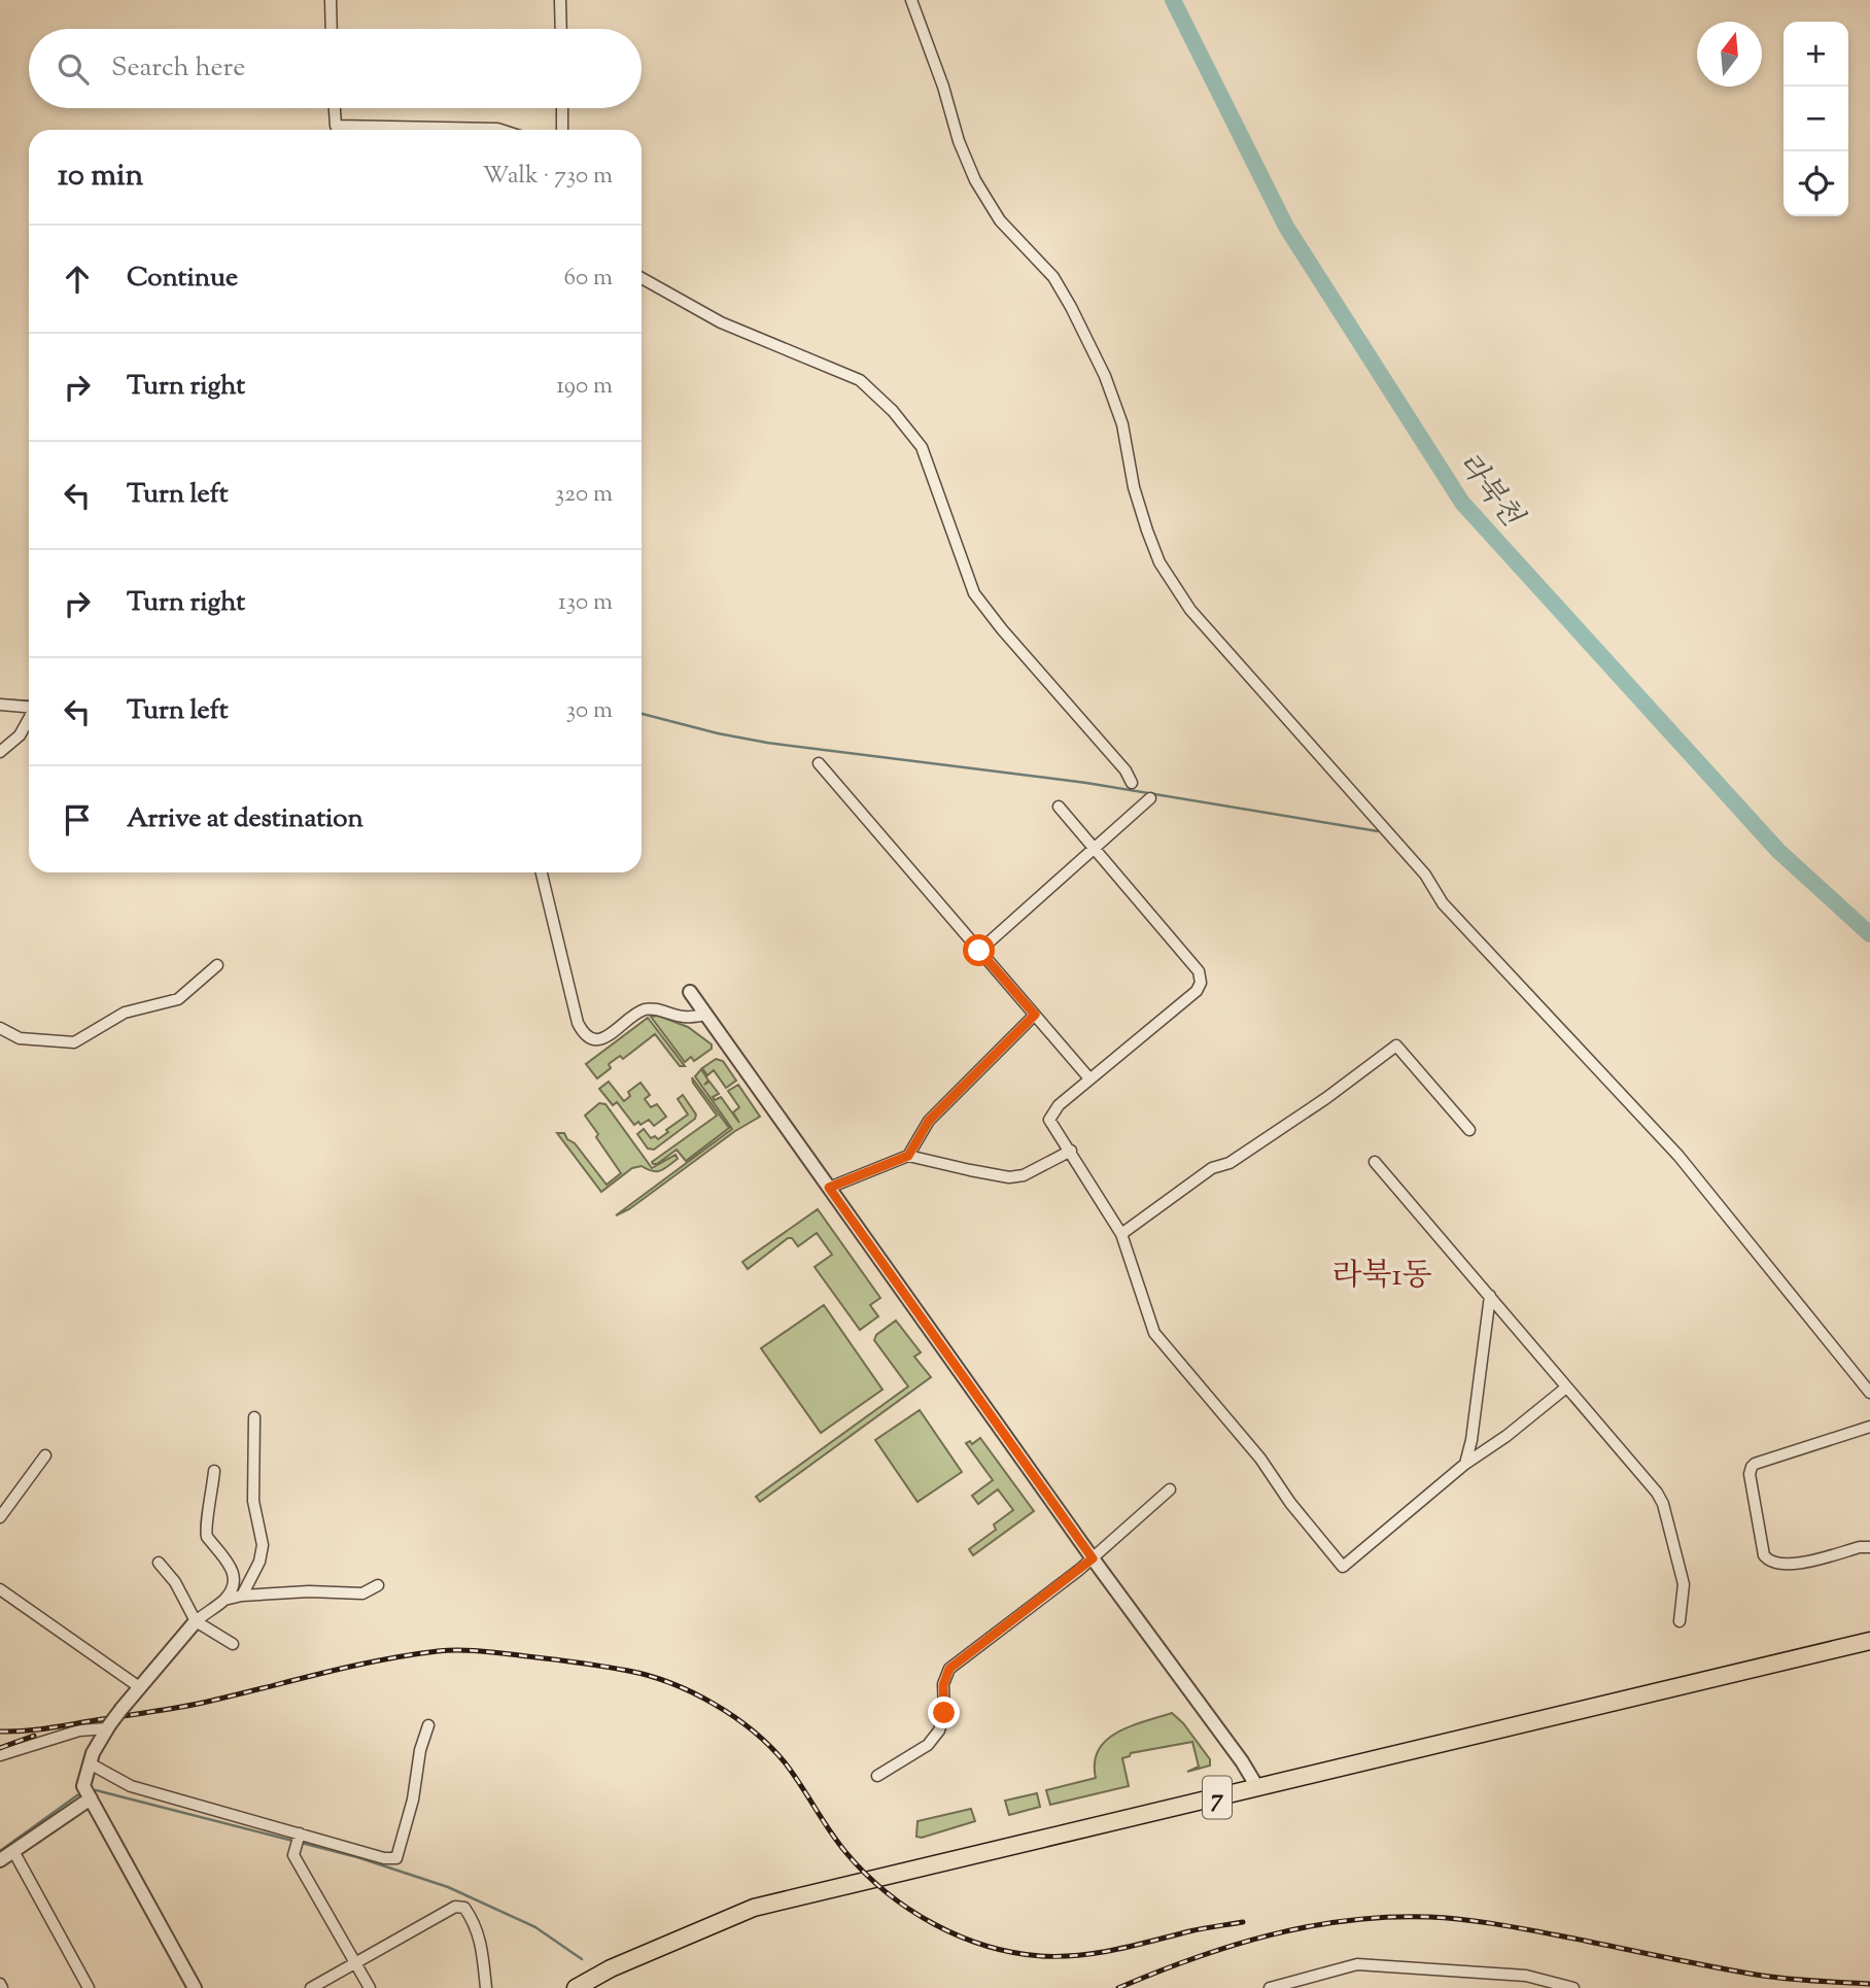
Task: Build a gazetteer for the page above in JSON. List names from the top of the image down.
{
  "streets": {
    "highway": ["7"]
  },
  "districts": ["라북1동"],
  "water": ["라북천"],
  "north": "top",
  "page": {
    "map_buttons": ["+", "−"],
    "search": "Search here",
    "heading": ["10 min", "Walk · 730 m"],
    "list": [
      ["Continue", "60 m"],
      ["Turn right", "190 m"],
      ["Turn left", "320 m"],
      ["Turn right", "130 m"],
      ["Turn left", "30 m"],
      "Arrive at destination"
    ]
  }
}
